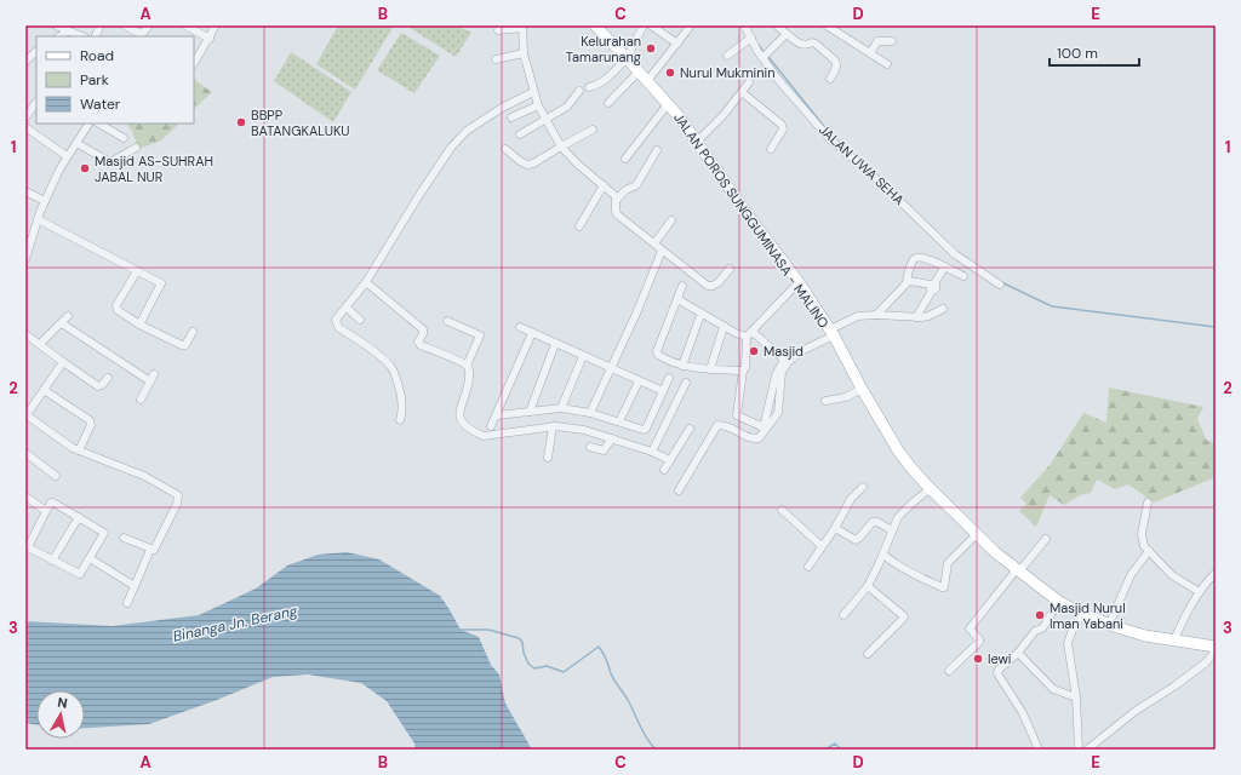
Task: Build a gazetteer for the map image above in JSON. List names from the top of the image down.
{
  "streets": {
    "main road": ["JALAN POROS SUNGGUMINASA - MALINO"],
    "street": ["JALAN UWA SEHA"]
  },
  "water": ["Binanga Jn. Berang"],
  "places": [
    "Kelurahan Tamarunang",
    "Nurul Mukminin",
    "BBPP BATANGKALUKU",
    "Masjid AS-SUHRAH JABAL NUR",
    "Masjid",
    "Masjid Nurul Iman Yabani",
    "lewi"
  ],
  "legend": ["Road", "Park", "Water"],
  "scale_bar": "100 m",
  "north": "top",
  "grid": {
    "columns": [
      "A",
      "B",
      "C",
      "D",
      "E"
    ],
    "rows": ["1", "2", "3"]
  }
}
